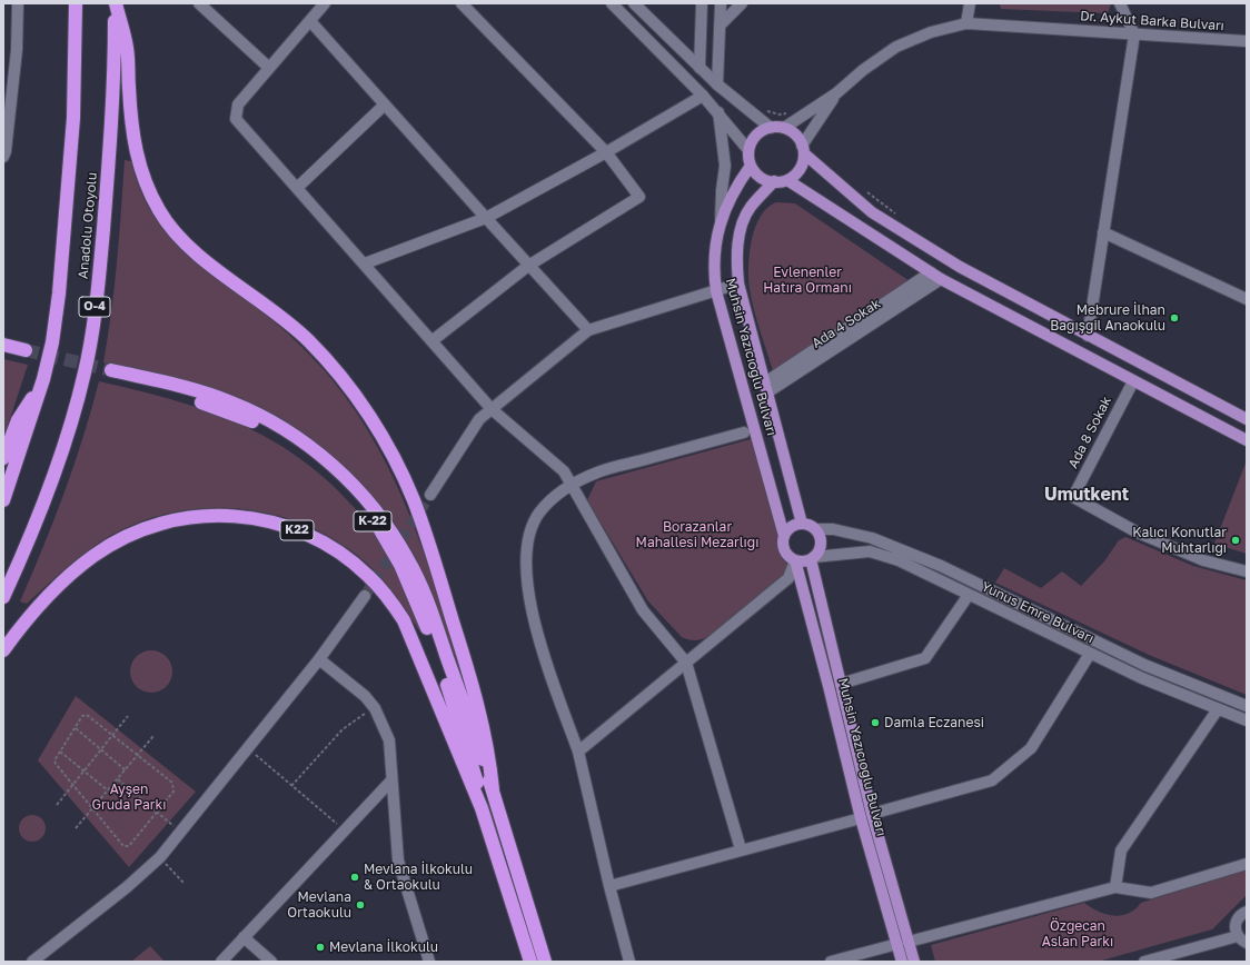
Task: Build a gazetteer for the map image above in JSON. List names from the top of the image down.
{
  "streets": {
    "highway": [
      "Anadolu Otoyolu",
      "O-4",
      "K-22",
      "K22"
    ],
    "main road": ["Muhsin Yazıcıoğlu Bulvarı"],
    "street": [
      "Dr. Aykut Barka Bulvarı",
      "Ada 4 Sokak",
      "Ada 8 Sokak",
      "Yunus Emre Bulvarı"
    ]
  },
  "crossings": [
    ["Dr. Aykut Barka Bulvarı", "Muhsin Yazıcıoğlu Bulvarı"],
    ["Ada 4 Sokak", "Muhsin Yazıcıoğlu Bulvarı"],
    ["Muhsin Yazıcıoğlu Bulvarı", "Yunus Emre Bulvarı"],
    ["K-22", "K22"]
  ],
  "districts": ["Umutkent"],
  "parks": [
    "Evlenenler Hatıra Ormanı",
    "Borazanlar Mahallesi Mezarlığı",
    "Ayşen Gruda Parkı",
    "Özgecan Aslan Parkı"
  ],
  "places": [
    "Mebrure İlhan Bağışgil Anaokulu",
    "Kalıcı Konutlar Muhtarlığı",
    "Damla Eczanesi",
    "Mevlana İlkokulu & Ortaokulu",
    "Mevlana Ortaokulu",
    "Mevlana İlkokulu"
  ]
}
